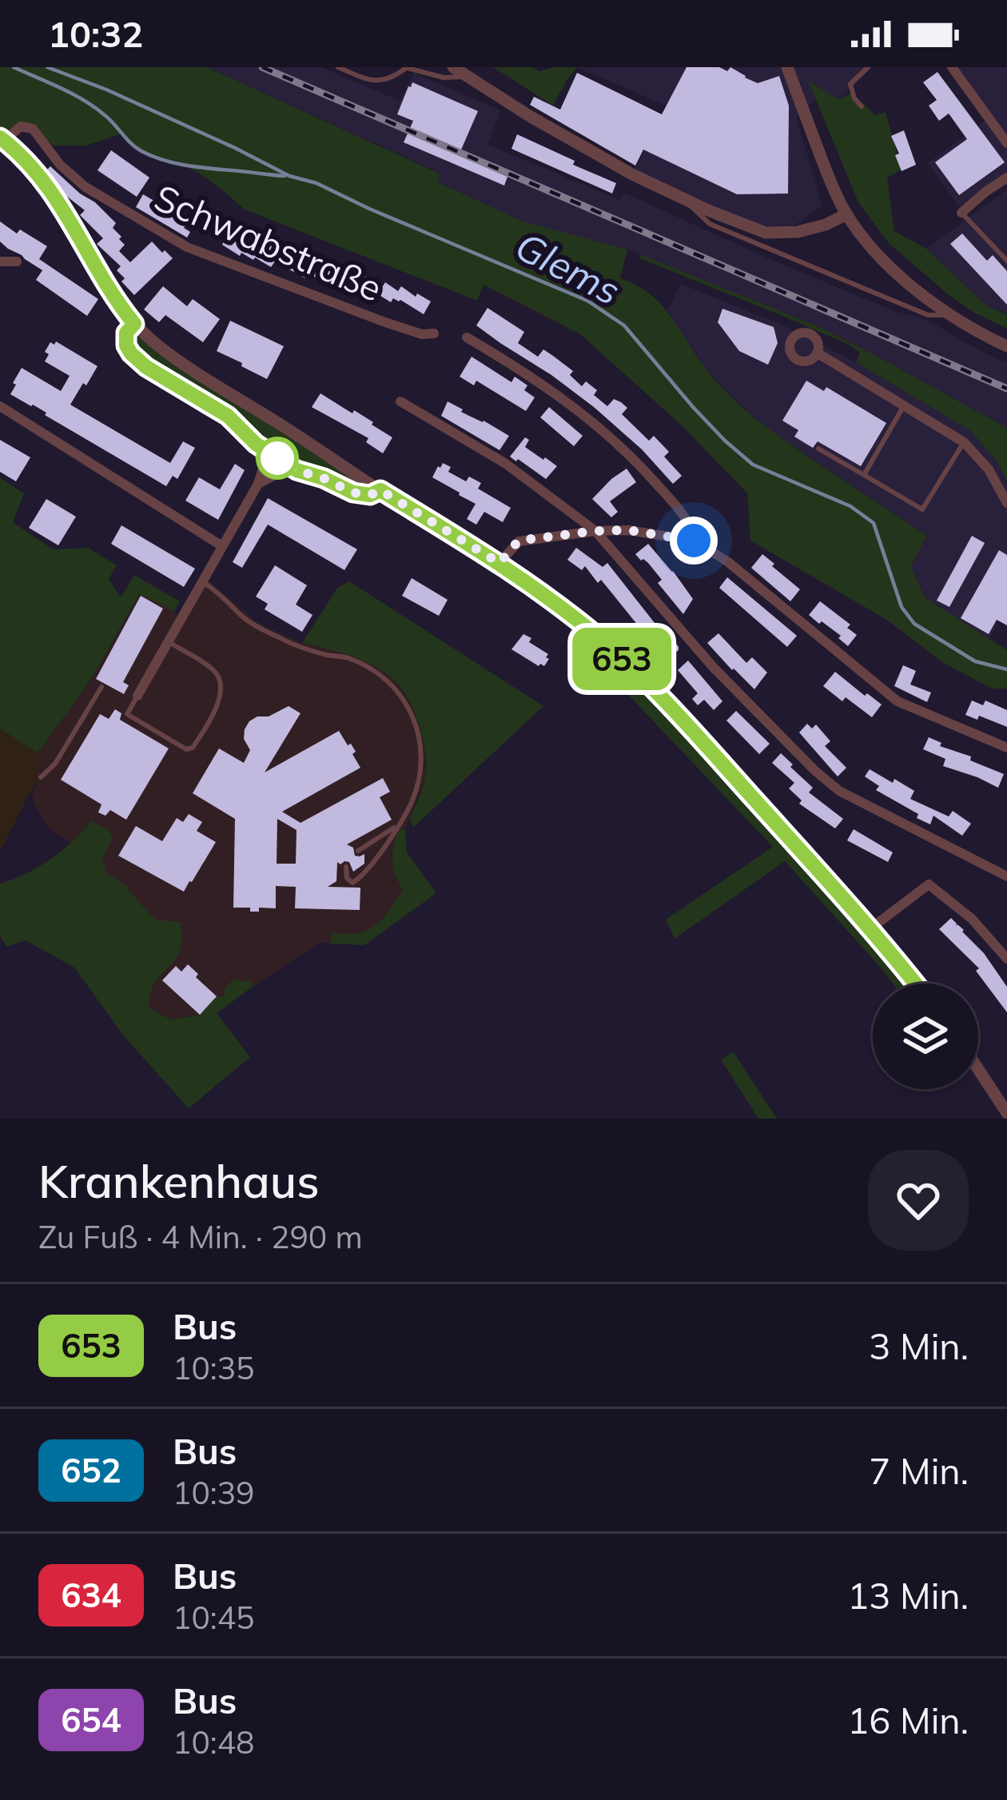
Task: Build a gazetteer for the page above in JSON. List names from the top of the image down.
{
  "streets": {
    "street": ["Schwabstraße"]
  },
  "water": ["Glems"],
  "lines": ["bus line 653"],
  "page": {
    "status": "10:32",
    "on_map": "653",
    "heading": ["Krankenhaus", "Zu Fuß · 4 Min. · 290 m"],
    "list": [
      {
        "mark": "653",
        "name": "Bus",
        "note": "10:35",
        "value": "3 Min."
      },
      {
        "mark": "652",
        "name": "Bus",
        "note": "10:39",
        "value": "7 Min."
      },
      {
        "mark": "634",
        "name": "Bus",
        "note": "10:45",
        "value": "13 Min."
      },
      {
        "mark": "654",
        "name": "Bus",
        "note": "10:48",
        "value": "16 Min."
      }
    ]
  }
}
